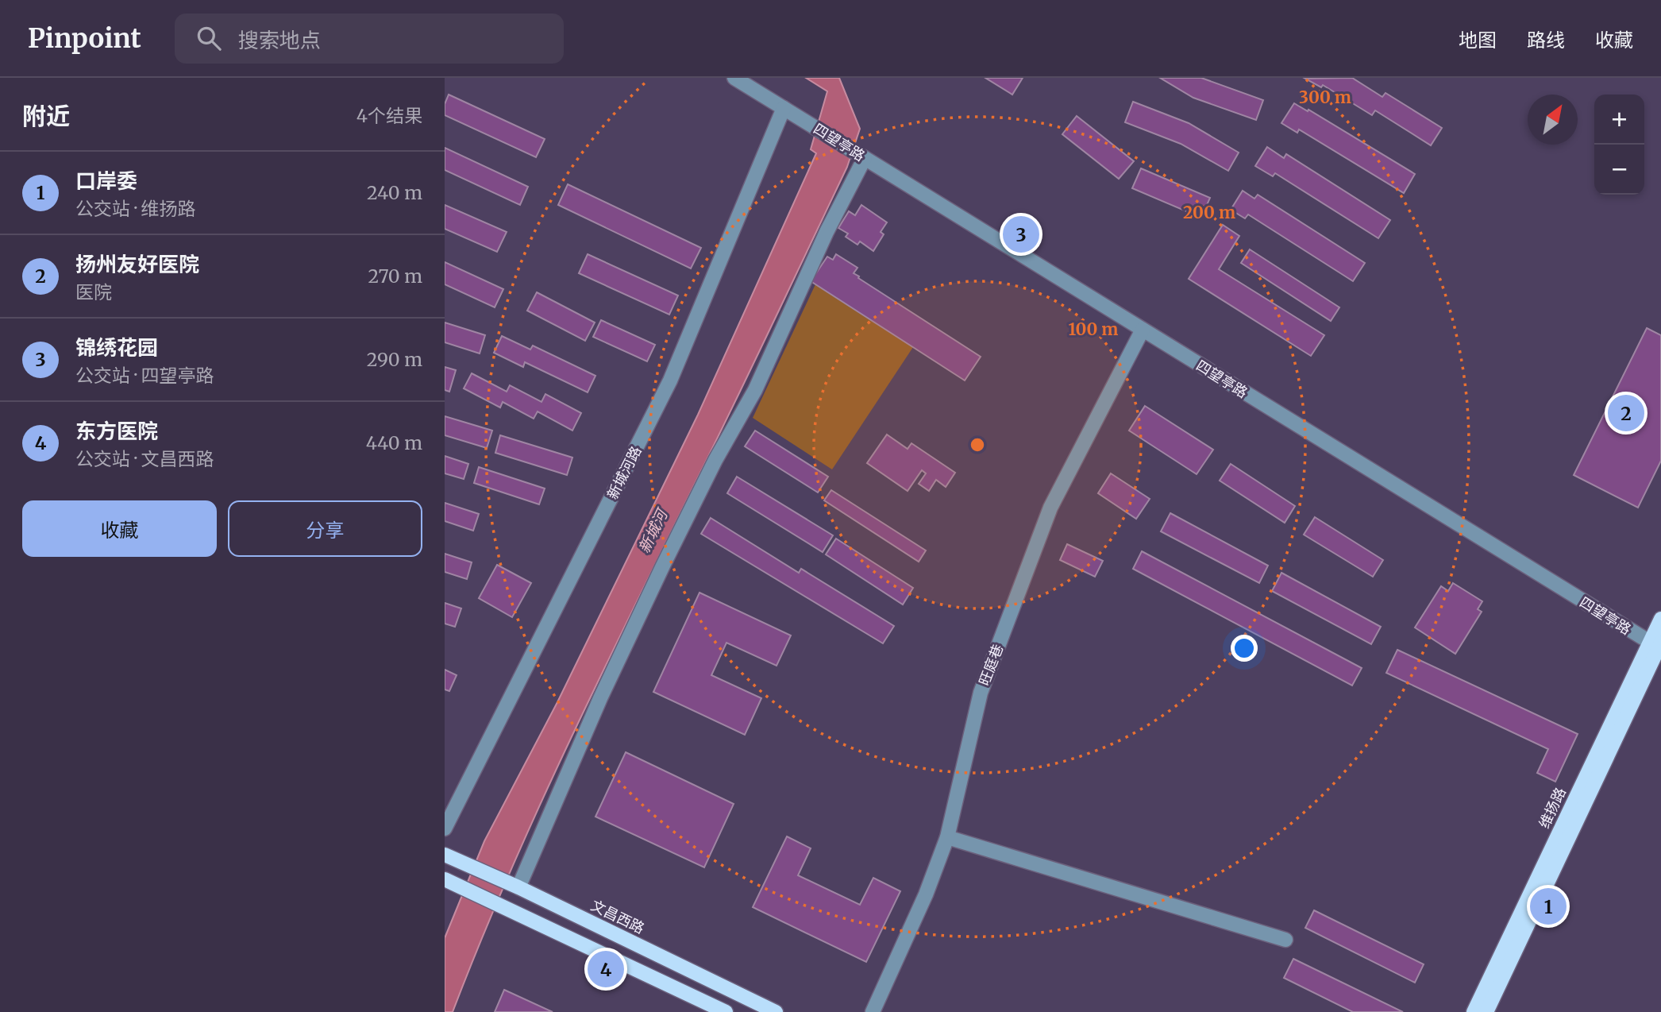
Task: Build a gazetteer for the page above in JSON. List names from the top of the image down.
{
  "streets": {
    "main road": ["维扬路", "文昌西路"],
    "street": ["四望亭路", "新城河路", "旺庭巷"]
  },
  "crossings": [
    ["四望亭路", "新城河路"],
    ["四望亭路", "旺庭巷"],
    ["四望亭路", "维扬路"]
  ],
  "water": ["新城河"],
  "north": "top right",
  "page": {
    "header": "Pinpoint",
    "search": "搜索地点",
    "nav": ["地图", "路线", "收藏"],
    "heading": ["附近", "4个结果"],
    "map_buttons": ["+", "−"],
    "list": [
      {
        "mark": "1",
        "name": "口岸委",
        "note": "公交站 · 维扬路",
        "value": "240 m"
      },
      {
        "mark": "2",
        "name": "扬州友好医院",
        "note": "医院",
        "value": "270 m"
      },
      {
        "mark": "3",
        "name": "锦绣花园",
        "note": "公交站 · 四望亭路",
        "value": "290 m"
      },
      {
        "mark": "4",
        "name": "东方医院",
        "note": "公交站 · 文昌西路",
        "value": "440 m"
      }
    ],
    "pins": [
      "3",
      "2",
      "1",
      "4"
    ],
    "buttons": ["收藏", "分享"]
  },
  "rings": ["300 m", "200 m", "100 m"]
}
